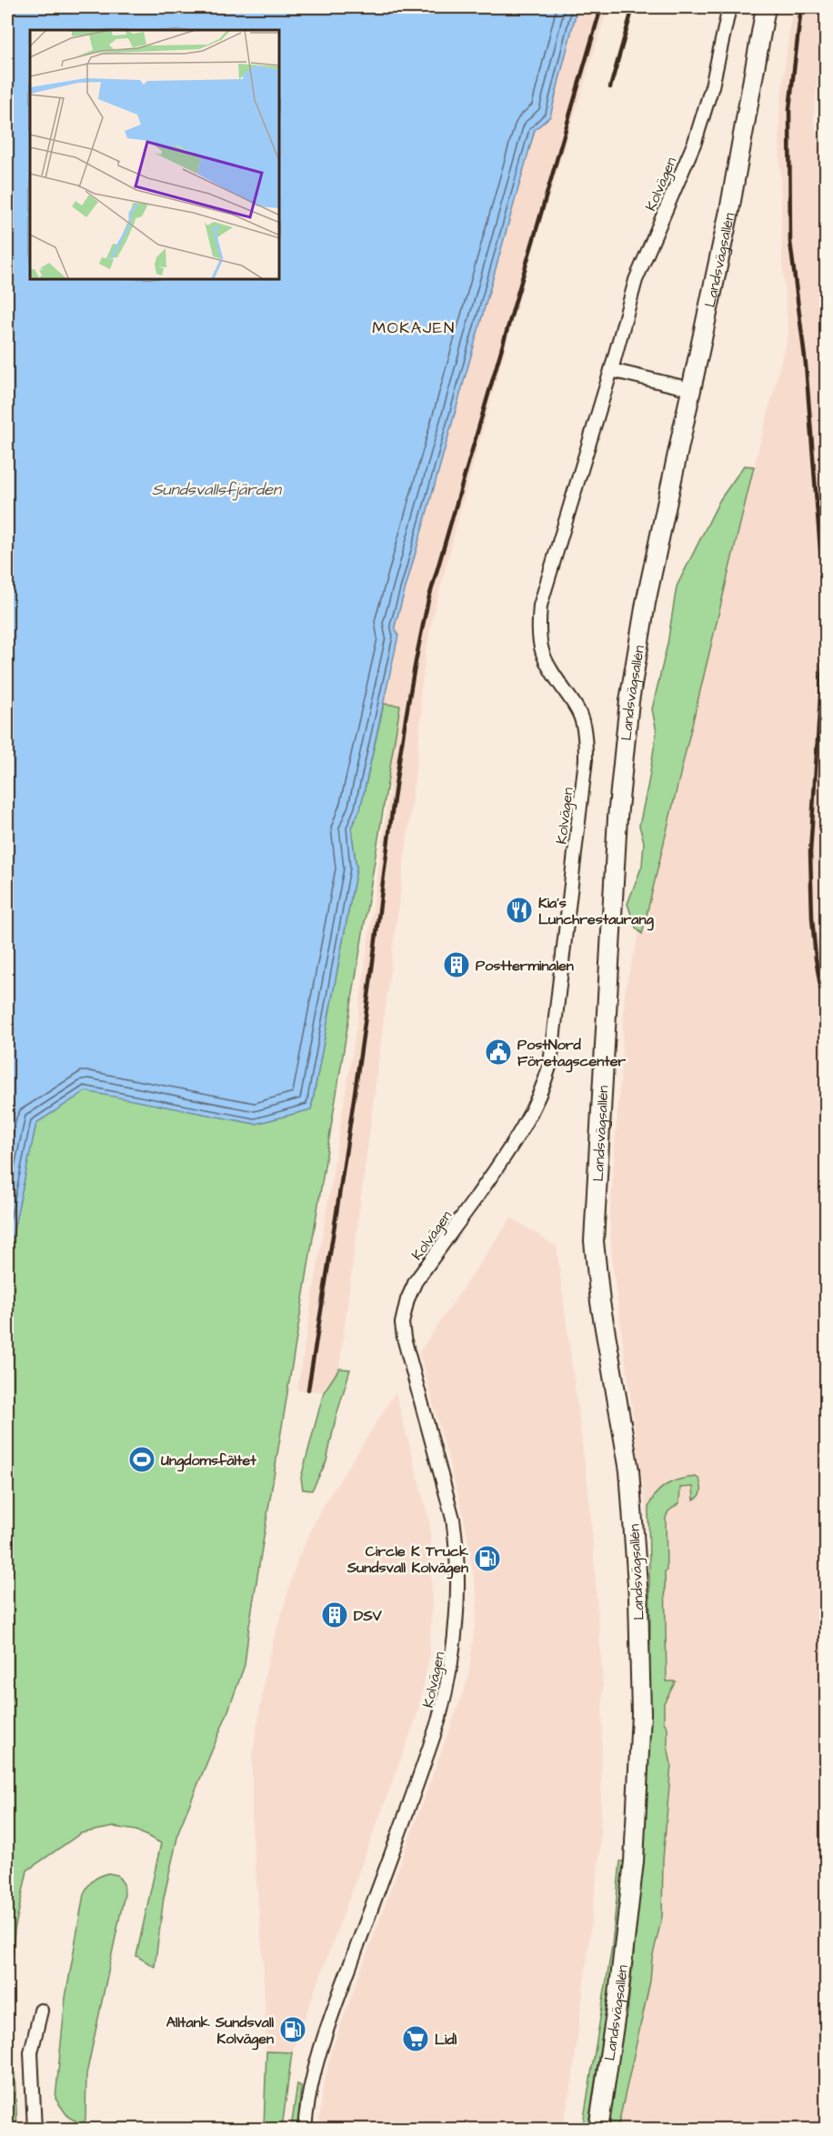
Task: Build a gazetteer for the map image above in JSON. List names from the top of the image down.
{
  "streets": {
    "main road": ["Landsvägsallén"],
    "street": ["Kolvägen"]
  },
  "districts": ["MOKAJEN"],
  "water": ["Sundsvallsfjärden"],
  "places": {
    "restaurant": ["Kia's Lunchrestaurang"],
    "building": ["Postterminalen", "DSV"],
    "public building": ["PostNord Företagscenter"],
    "sports": ["Ungdomsfältet"],
    "fuel station": ["Circle K Truck Sundsvall Kolvägen", "Alltank Sundsvall Kolvägen"],
    "supermarket": ["Lidl"]
  }
}
